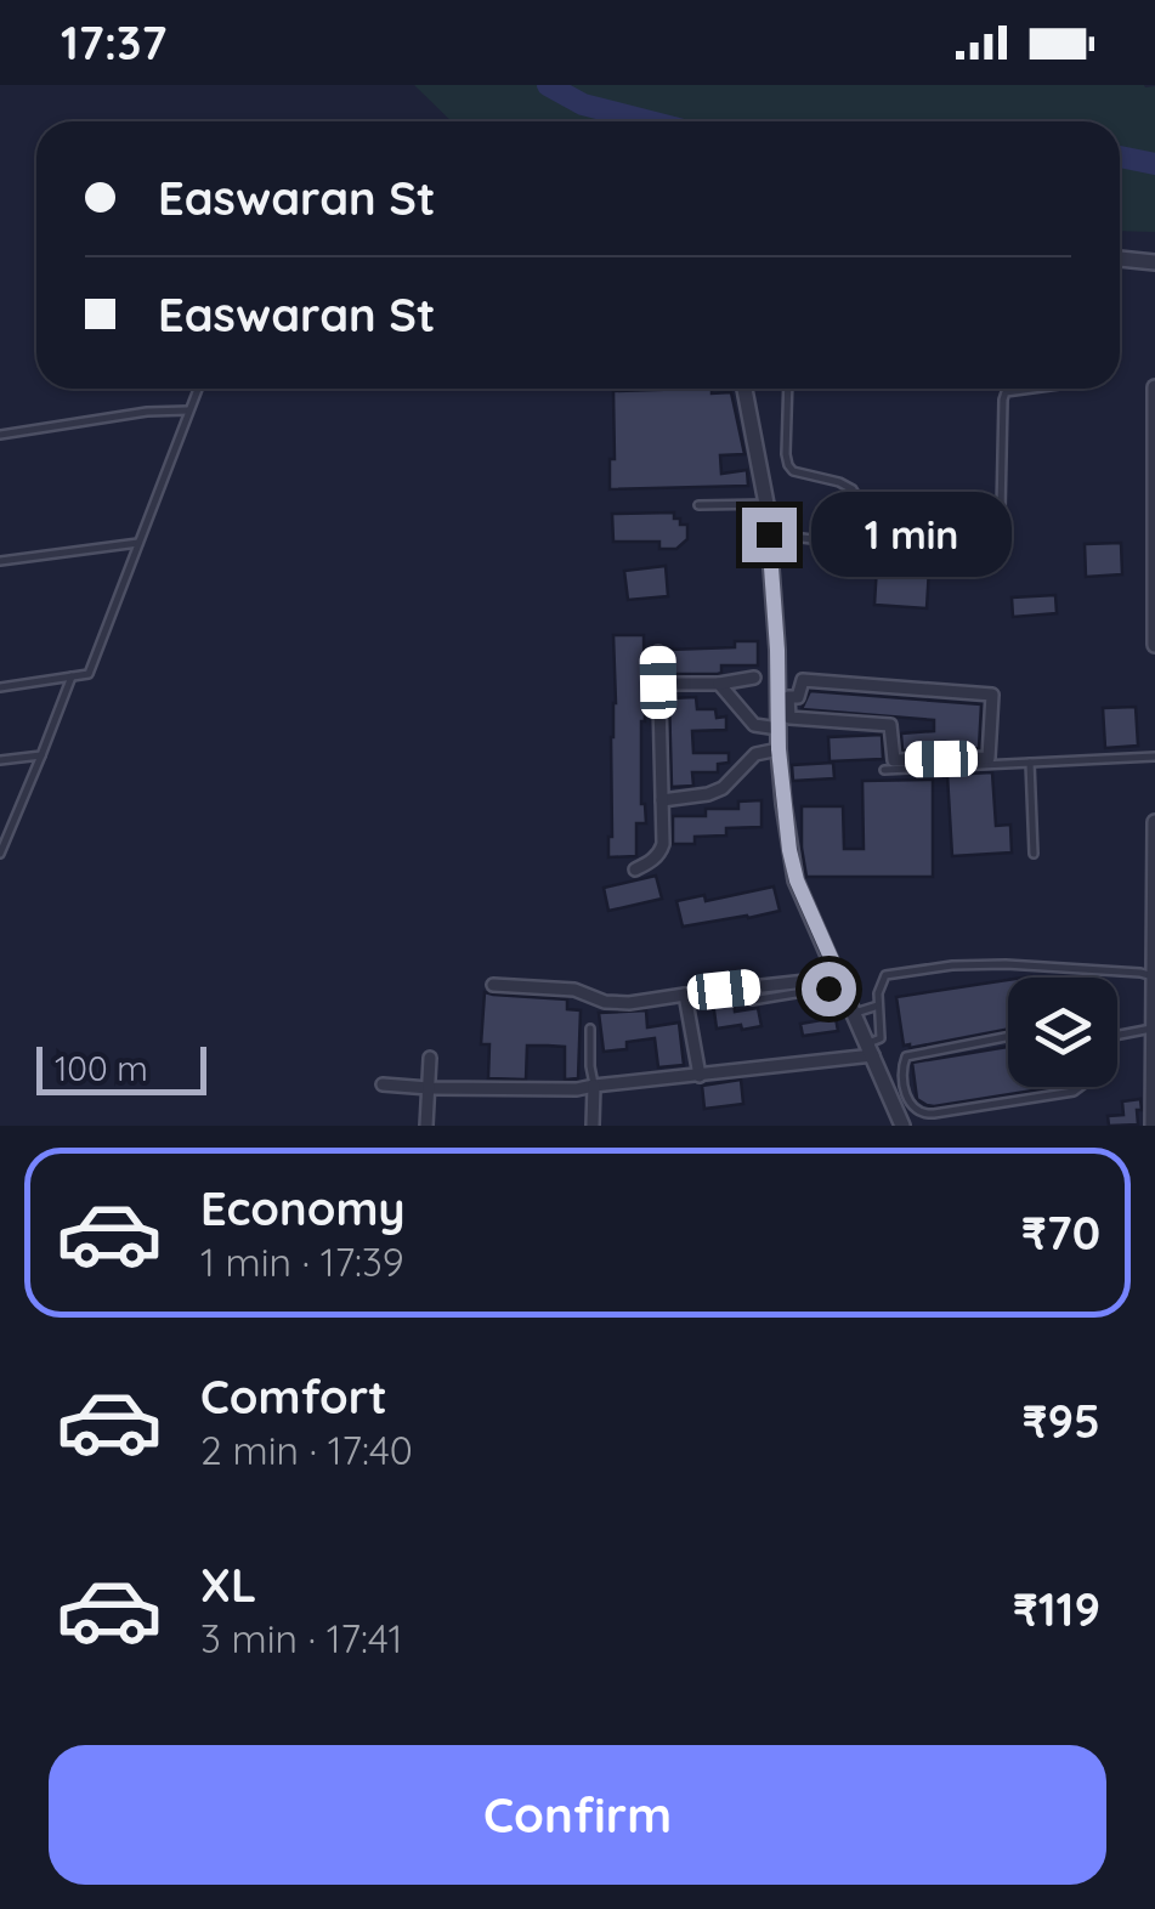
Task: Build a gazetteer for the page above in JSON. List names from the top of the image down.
{
  "scale_bar": "100 m",
  "page": {
    "status": "17:37",
    "banner": ["Easwaran St", "Easwaran St"],
    "bubble": "1 min",
    "scale": "100 m",
    "list": [
      {
        "name": "Economy",
        "note": "1 min · 17:39",
        "value": "₹70"
      },
      {
        "name": "Comfort",
        "note": "2 min · 17:40",
        "value": "₹95"
      },
      {
        "name": "XL",
        "note": "3 min · 17:41",
        "value": "₹119"
      }
    ],
    "buttons": "Confirm"
  }
}
